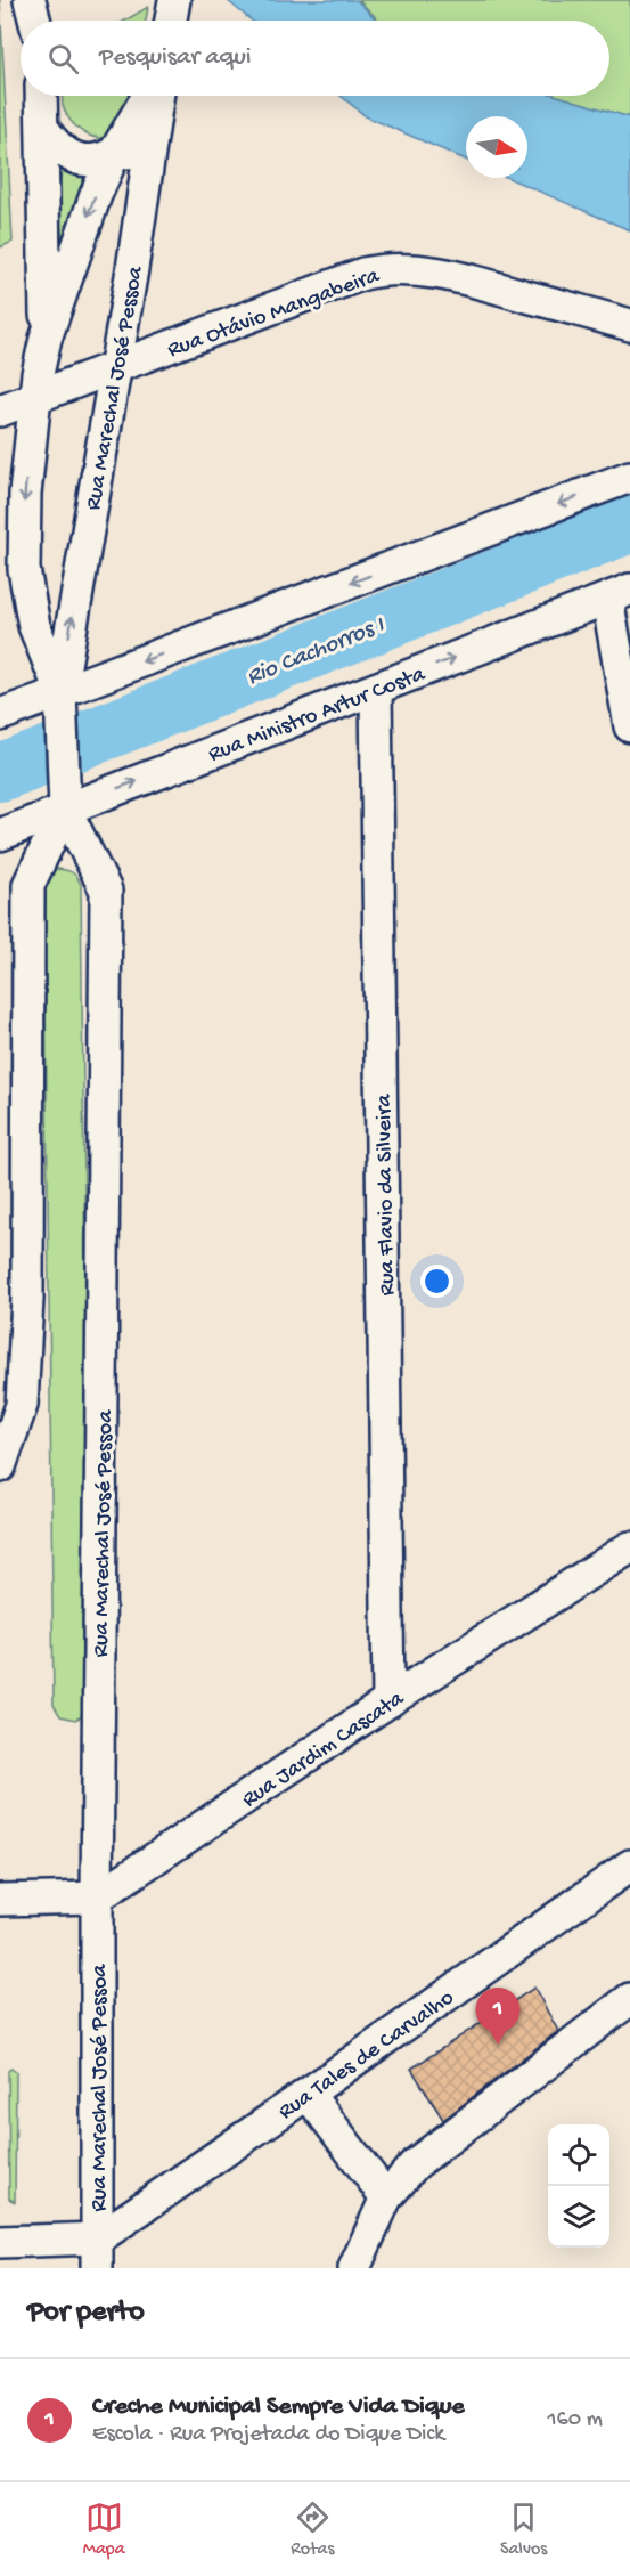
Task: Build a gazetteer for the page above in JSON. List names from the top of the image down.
{
  "streets": {
    "street": [
      "Rua Otávio Mangabeira",
      "Rua Marechal José Pessoa",
      "Rua Ministro Artur Costa",
      "Rua Flavio da Silveira",
      "Rua Jardim Cascata",
      "Rua Tales de Carvalho"
    ]
  },
  "crossings": [
    ["Rua Otávio Mangabeira", "Rua Marechal José Pessoa"],
    ["Rua Marechal José Pessoa", "Rua Ministro Artur Costa"],
    ["Rua Marechal José Pessoa", "Rua Jardim Cascata"],
    ["Rua Marechal José Pessoa", "Rua Tales de Carvalho"],
    ["Rua Ministro Artur Costa", "Rua Flavio da Silveira"],
    ["Rua Flavio da Silveira", "Rua Jardim Cascata"]
  ],
  "water": ["Rio Cachorros I"],
  "north": "right",
  "page": {
    "search": "Pesquisar aqui",
    "pins": "1",
    "heading": "Por perto",
    "list": [
      {
        "mark": "1",
        "name": "Creche Municipal Sempre Vida Dique",
        "note": "Escola · Rua Projetada do Dique Dick",
        "value": "160 m"
      }
    ],
    "nav": ["Mapa", "Rotas", "Salvos"]
  }
}
